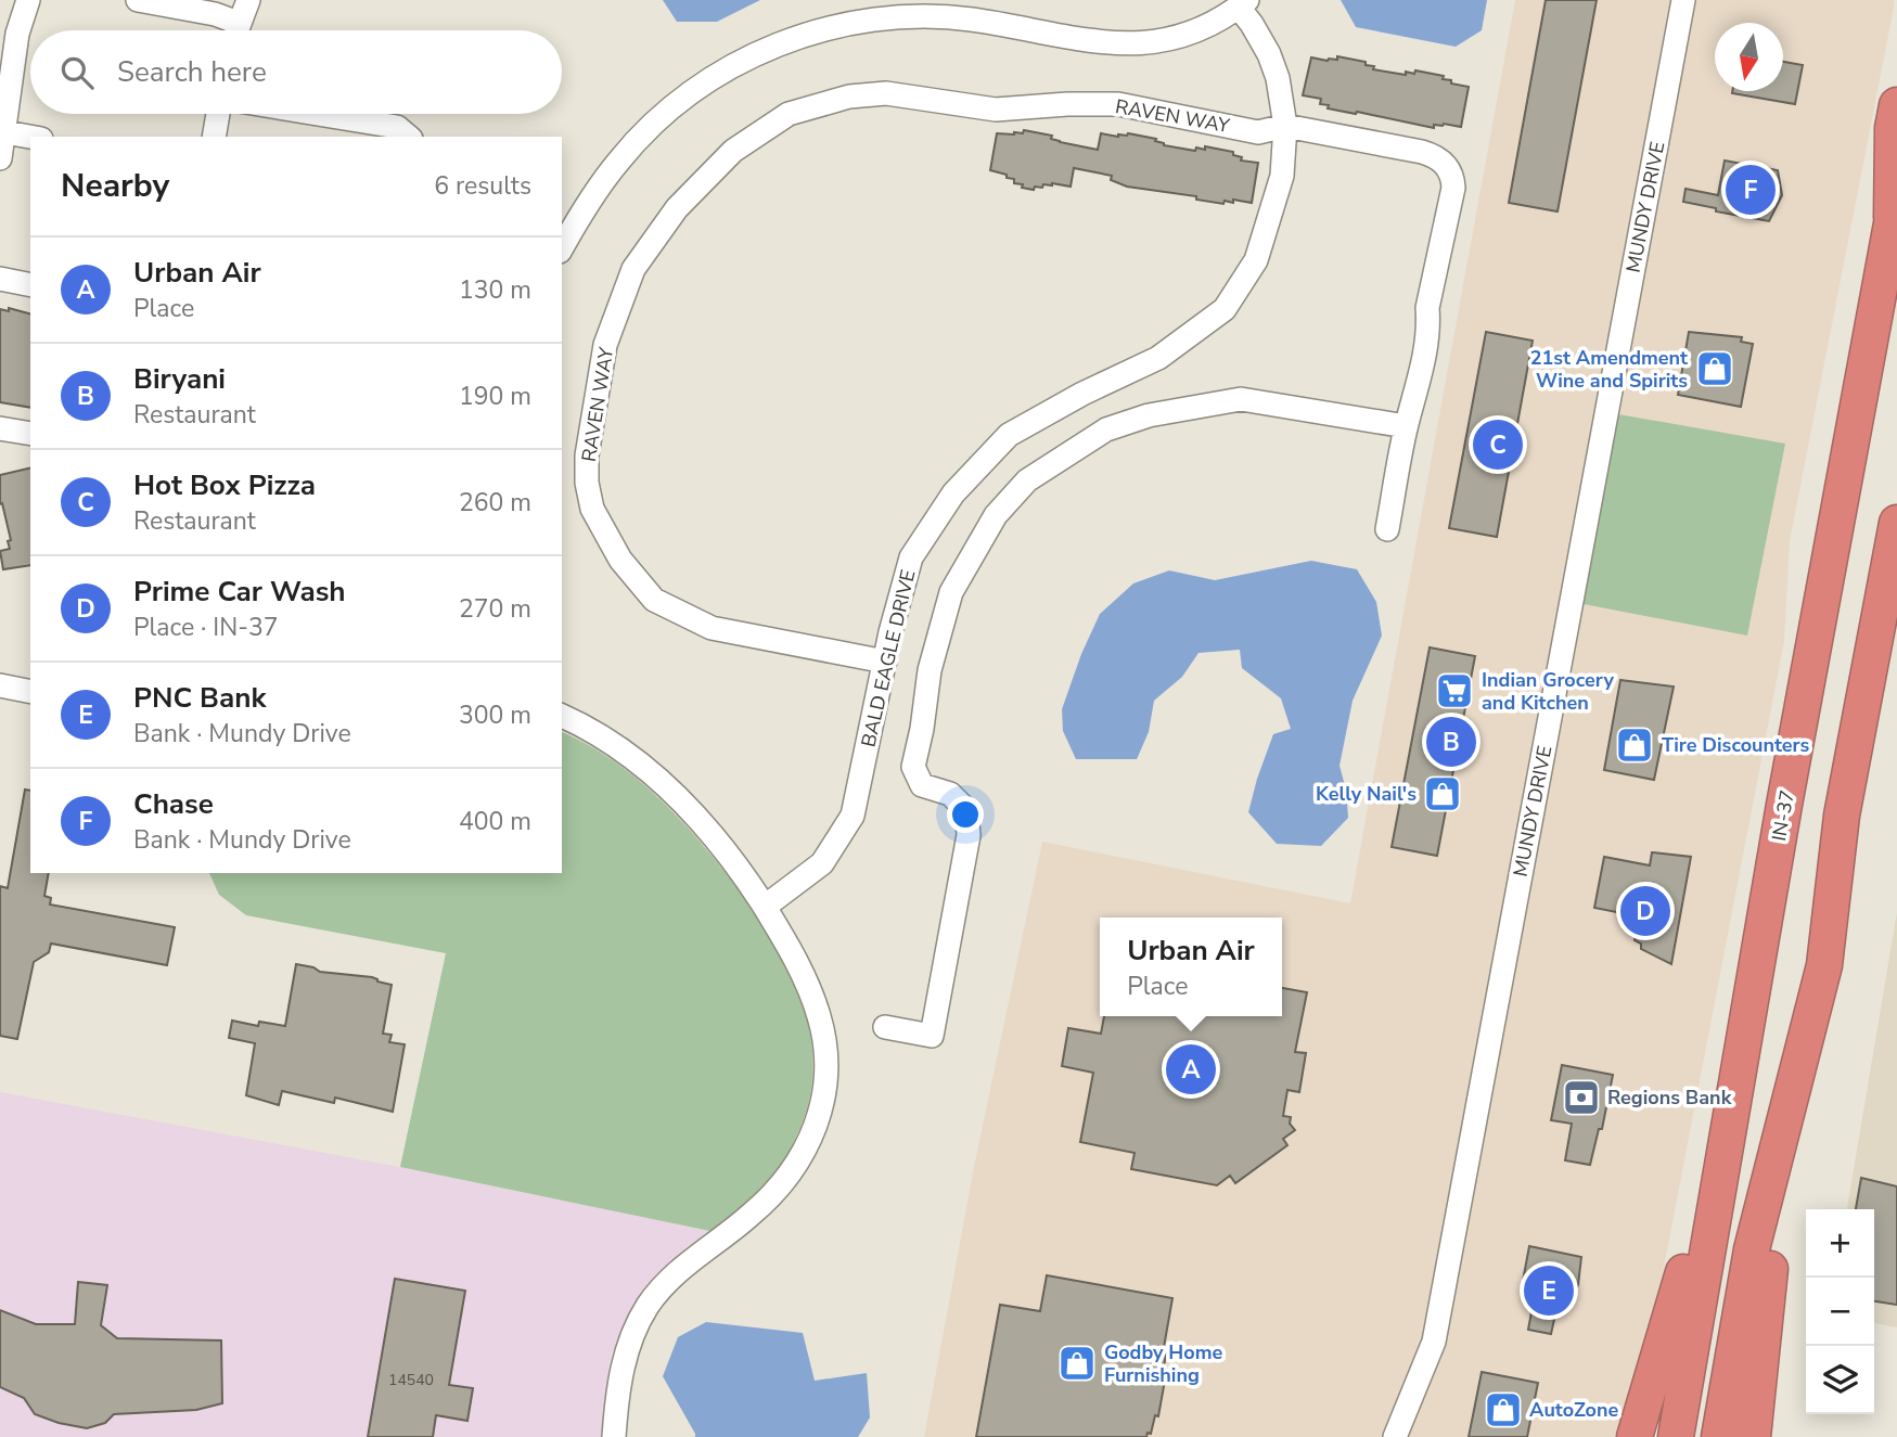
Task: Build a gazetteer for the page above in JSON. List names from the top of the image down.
{
  "streets": {
    "highway": ["IN-37"],
    "street": ["RAVEN WAY", "MUNDY DRIVE", "BALD EAGLE DRIVE"]
  },
  "crossings": [
    ["RAVEN WAY", "BALD EAGLE DRIVE"]
  ],
  "places": {
    "shop": [
      "21st Amendment Wine and Spirits",
      "Tire Discounters",
      "Kelly Nail's",
      "Godby Home Furnishing",
      "AutoZone"
    ],
    "supermarket": ["Indian Grocery and Kitchen"],
    "bank": ["Regions Bank"]
  },
  "house_numbers": ["14540"],
  "north": "bottom",
  "page": {
    "search": "Search here",
    "heading": ["Nearby", "6 results"],
    "pins": [
      "F",
      "C",
      "B",
      "D",
      "A",
      "E"
    ],
    "list": [
      {
        "mark": "A",
        "name": "Urban Air",
        "note": "Place",
        "value": "130 m"
      },
      {
        "mark": "B",
        "name": "Biryani",
        "note": "Restaurant",
        "value": "190 m"
      },
      {
        "mark": "C",
        "name": "Hot Box Pizza",
        "note": "Restaurant",
        "value": "260 m"
      },
      {
        "mark": "D",
        "name": "Prime Car Wash",
        "note": "Place · IN-37",
        "value": "270 m"
      },
      {
        "mark": "E",
        "name": "PNC Bank",
        "note": "Bank · Mundy Drive",
        "value": "300 m"
      },
      {
        "mark": "F",
        "name": "Chase",
        "note": "Bank · Mundy Drive",
        "value": "400 m"
      }
    ],
    "popup": ["Urban Air", "Place"],
    "map_buttons": ["+", "−"]
  }
}
